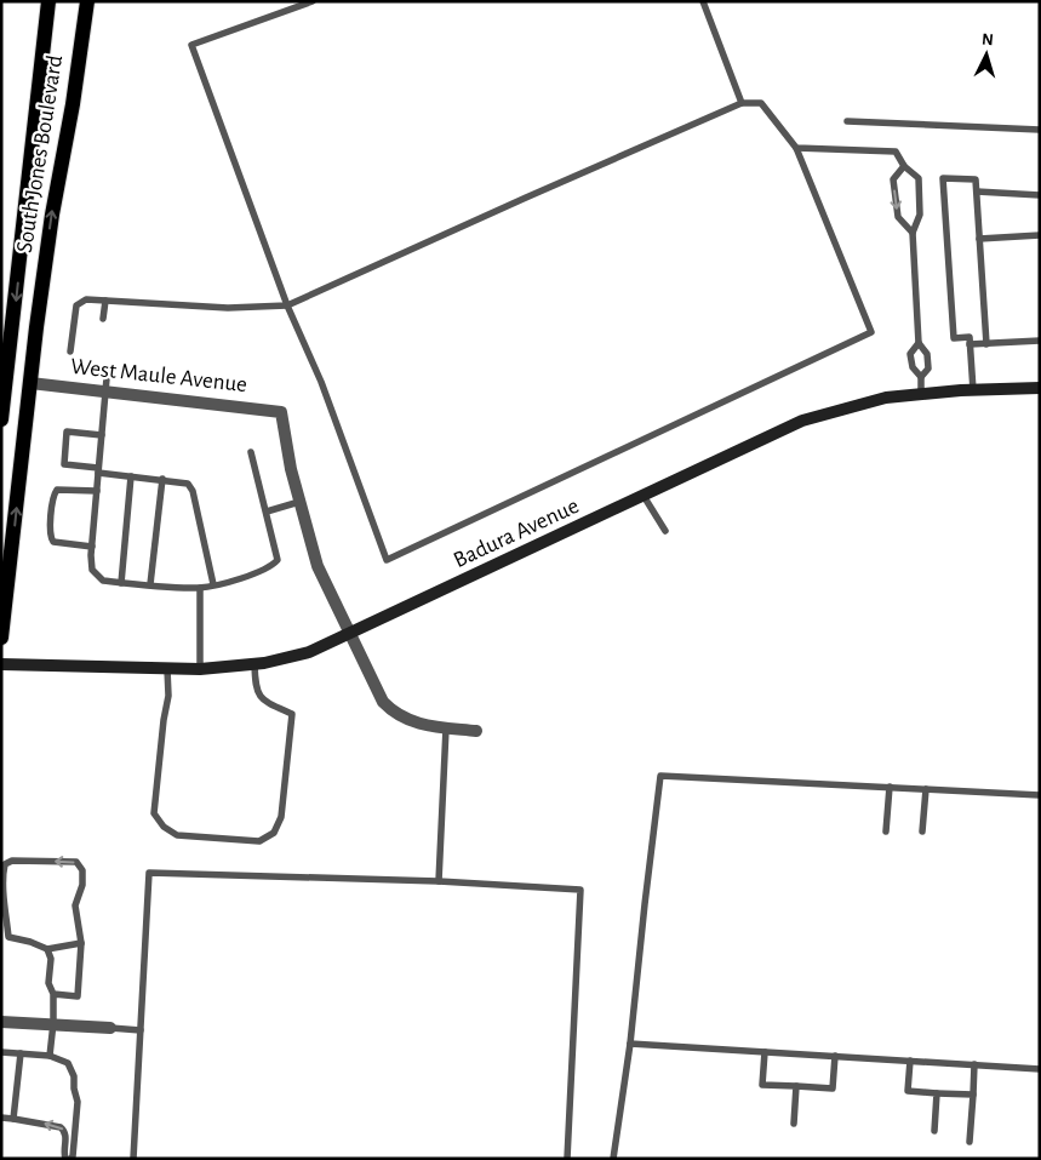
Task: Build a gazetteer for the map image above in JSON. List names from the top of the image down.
{
  "streets": {
    "main road": ["South Jones Boulevard", "Badura Avenue"],
    "street": ["West Maule Avenue"]
  },
  "crossings": [
    ["South Jones Boulevard", "West Maule Avenue"]
  ],
  "north": "top"
}
